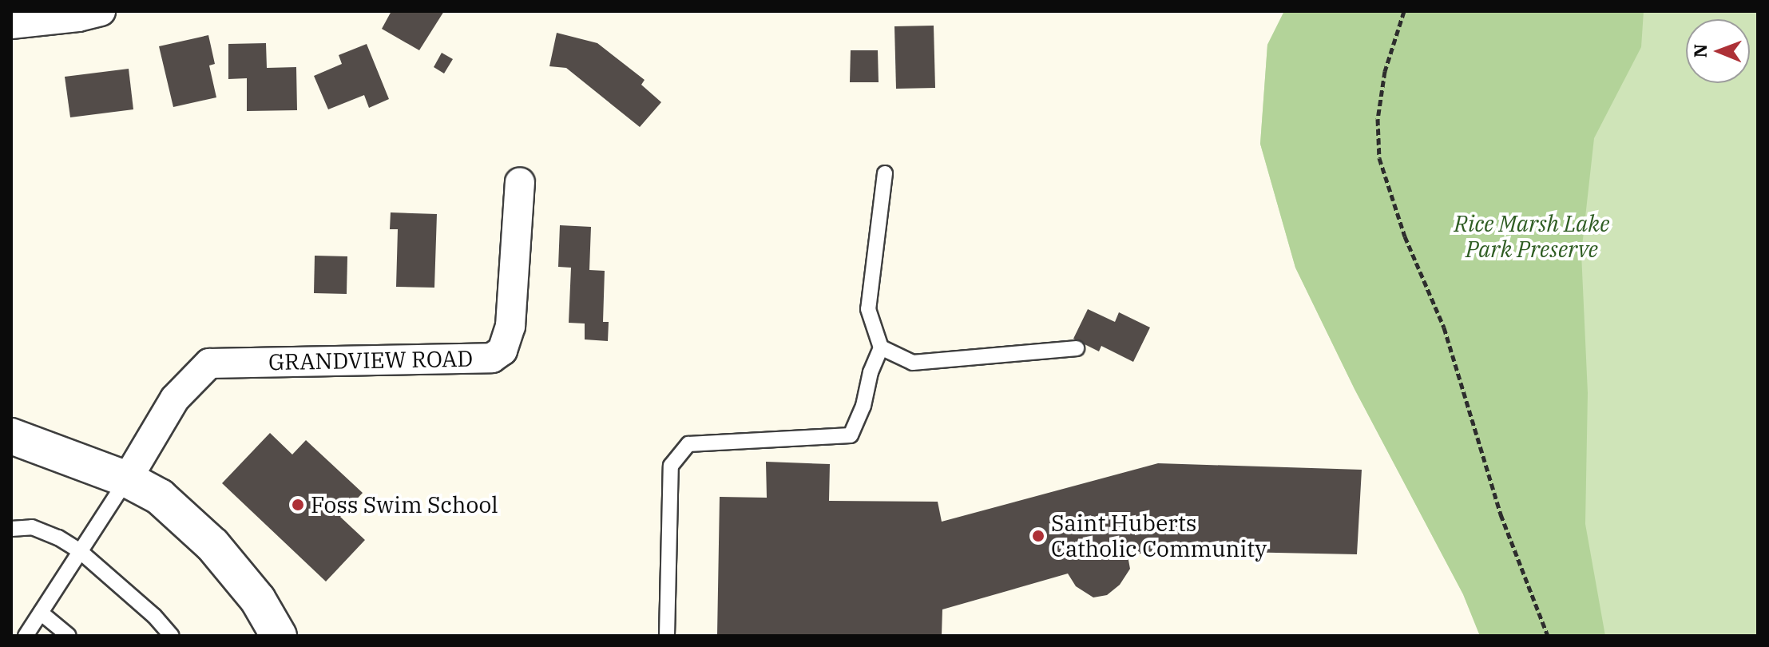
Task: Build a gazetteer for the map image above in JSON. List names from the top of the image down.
{
  "streets": {
    "street": ["GRANDVIEW ROAD"]
  },
  "parks": ["Rice Marsh Lake Park Preserve"],
  "places": ["Foss Swim School", "Saint Huberts Catholic Community"],
  "north": "left"
}
